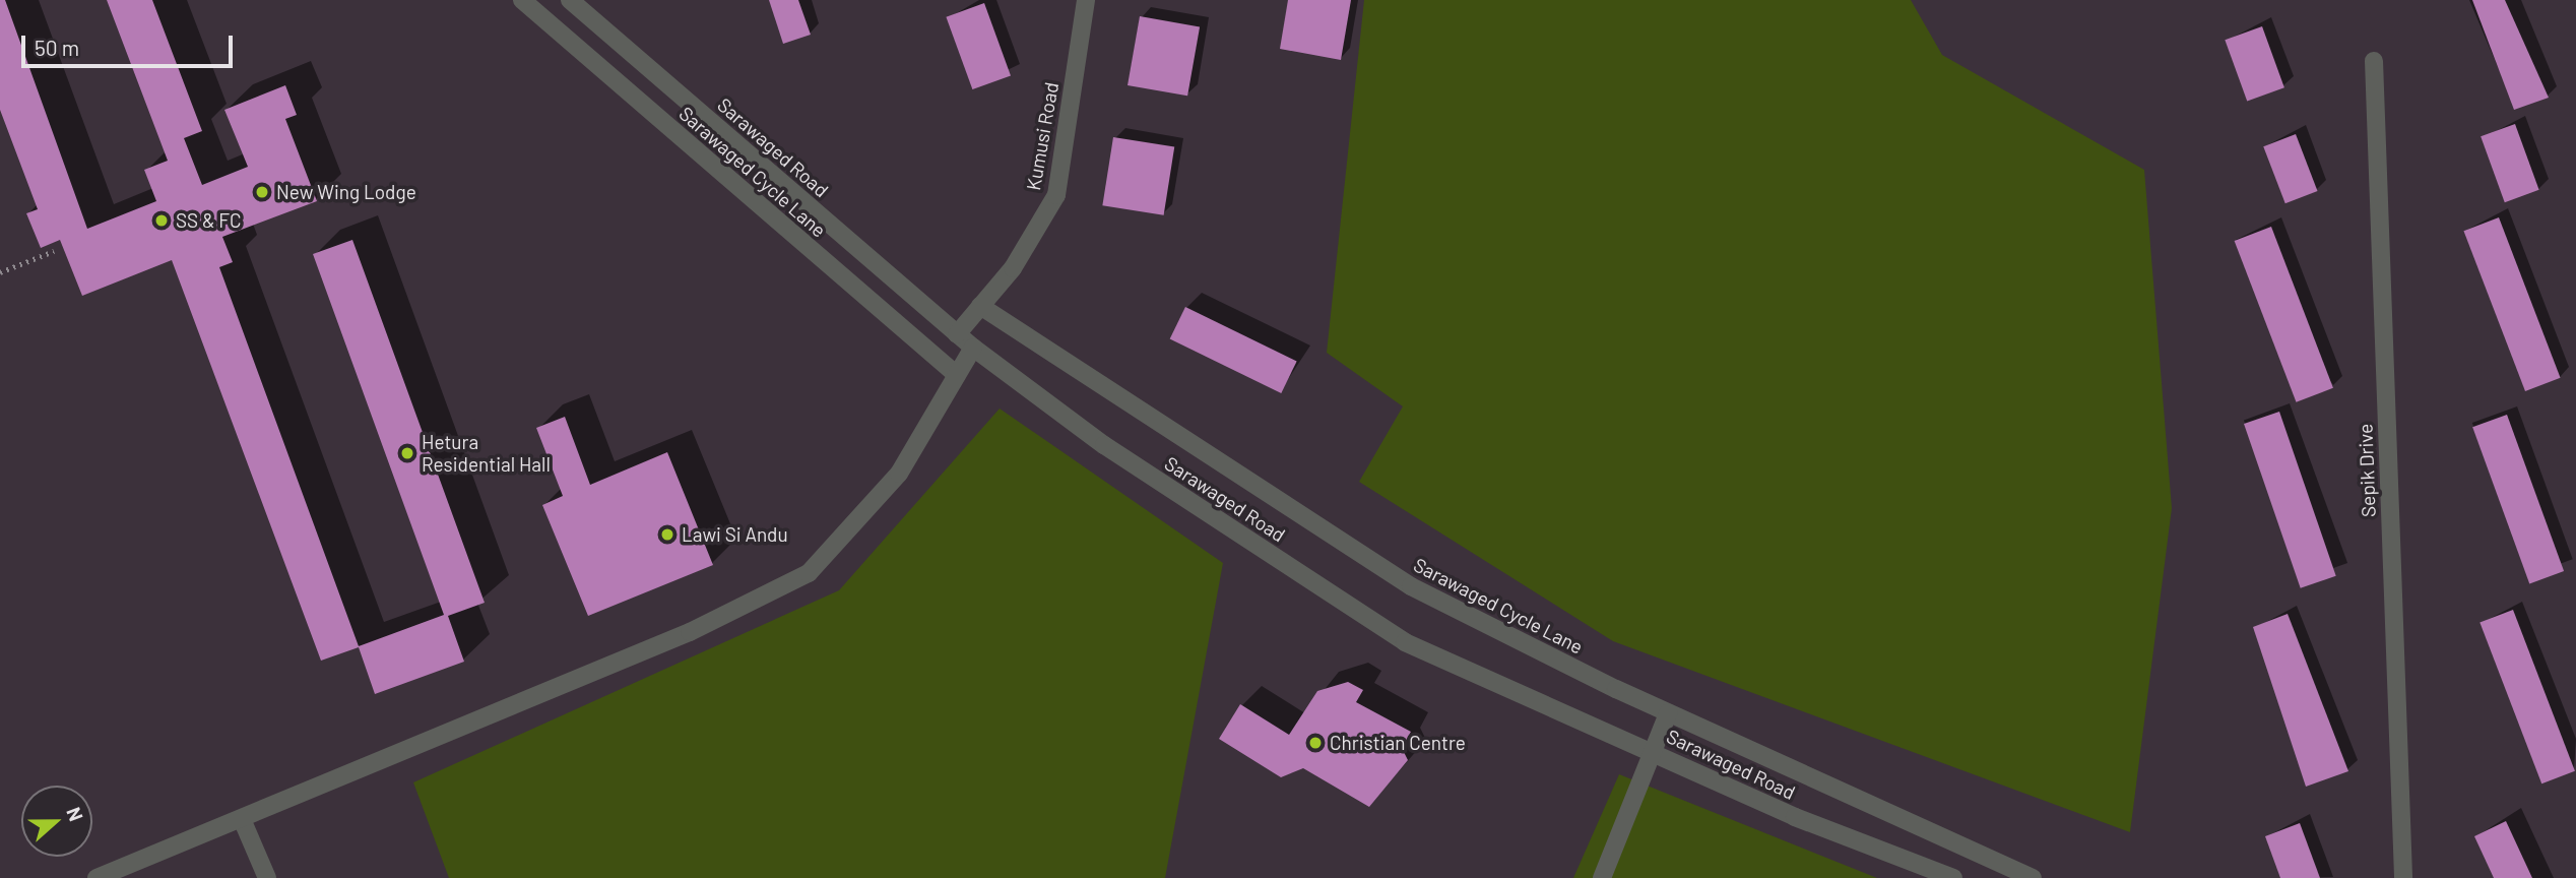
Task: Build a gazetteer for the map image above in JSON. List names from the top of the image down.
{
  "streets": {
    "street": ["Kumusi Road", "Sarawaged Road", "Sarawaged Cycle Lane"]
  },
  "crossings": [
    ["Kumusi Road", "Sarawaged Road"],
    ["Kumusi Road", "Sarawaged Cycle Lane"]
  ],
  "places": [
    "New Wing Lodge",
    "SS & FC",
    "Hetura Residential Hall",
    "Lawi Si Andu",
    "Christian Centre"
  ],
  "scale_bar": "50 m",
  "north": "right"
}
